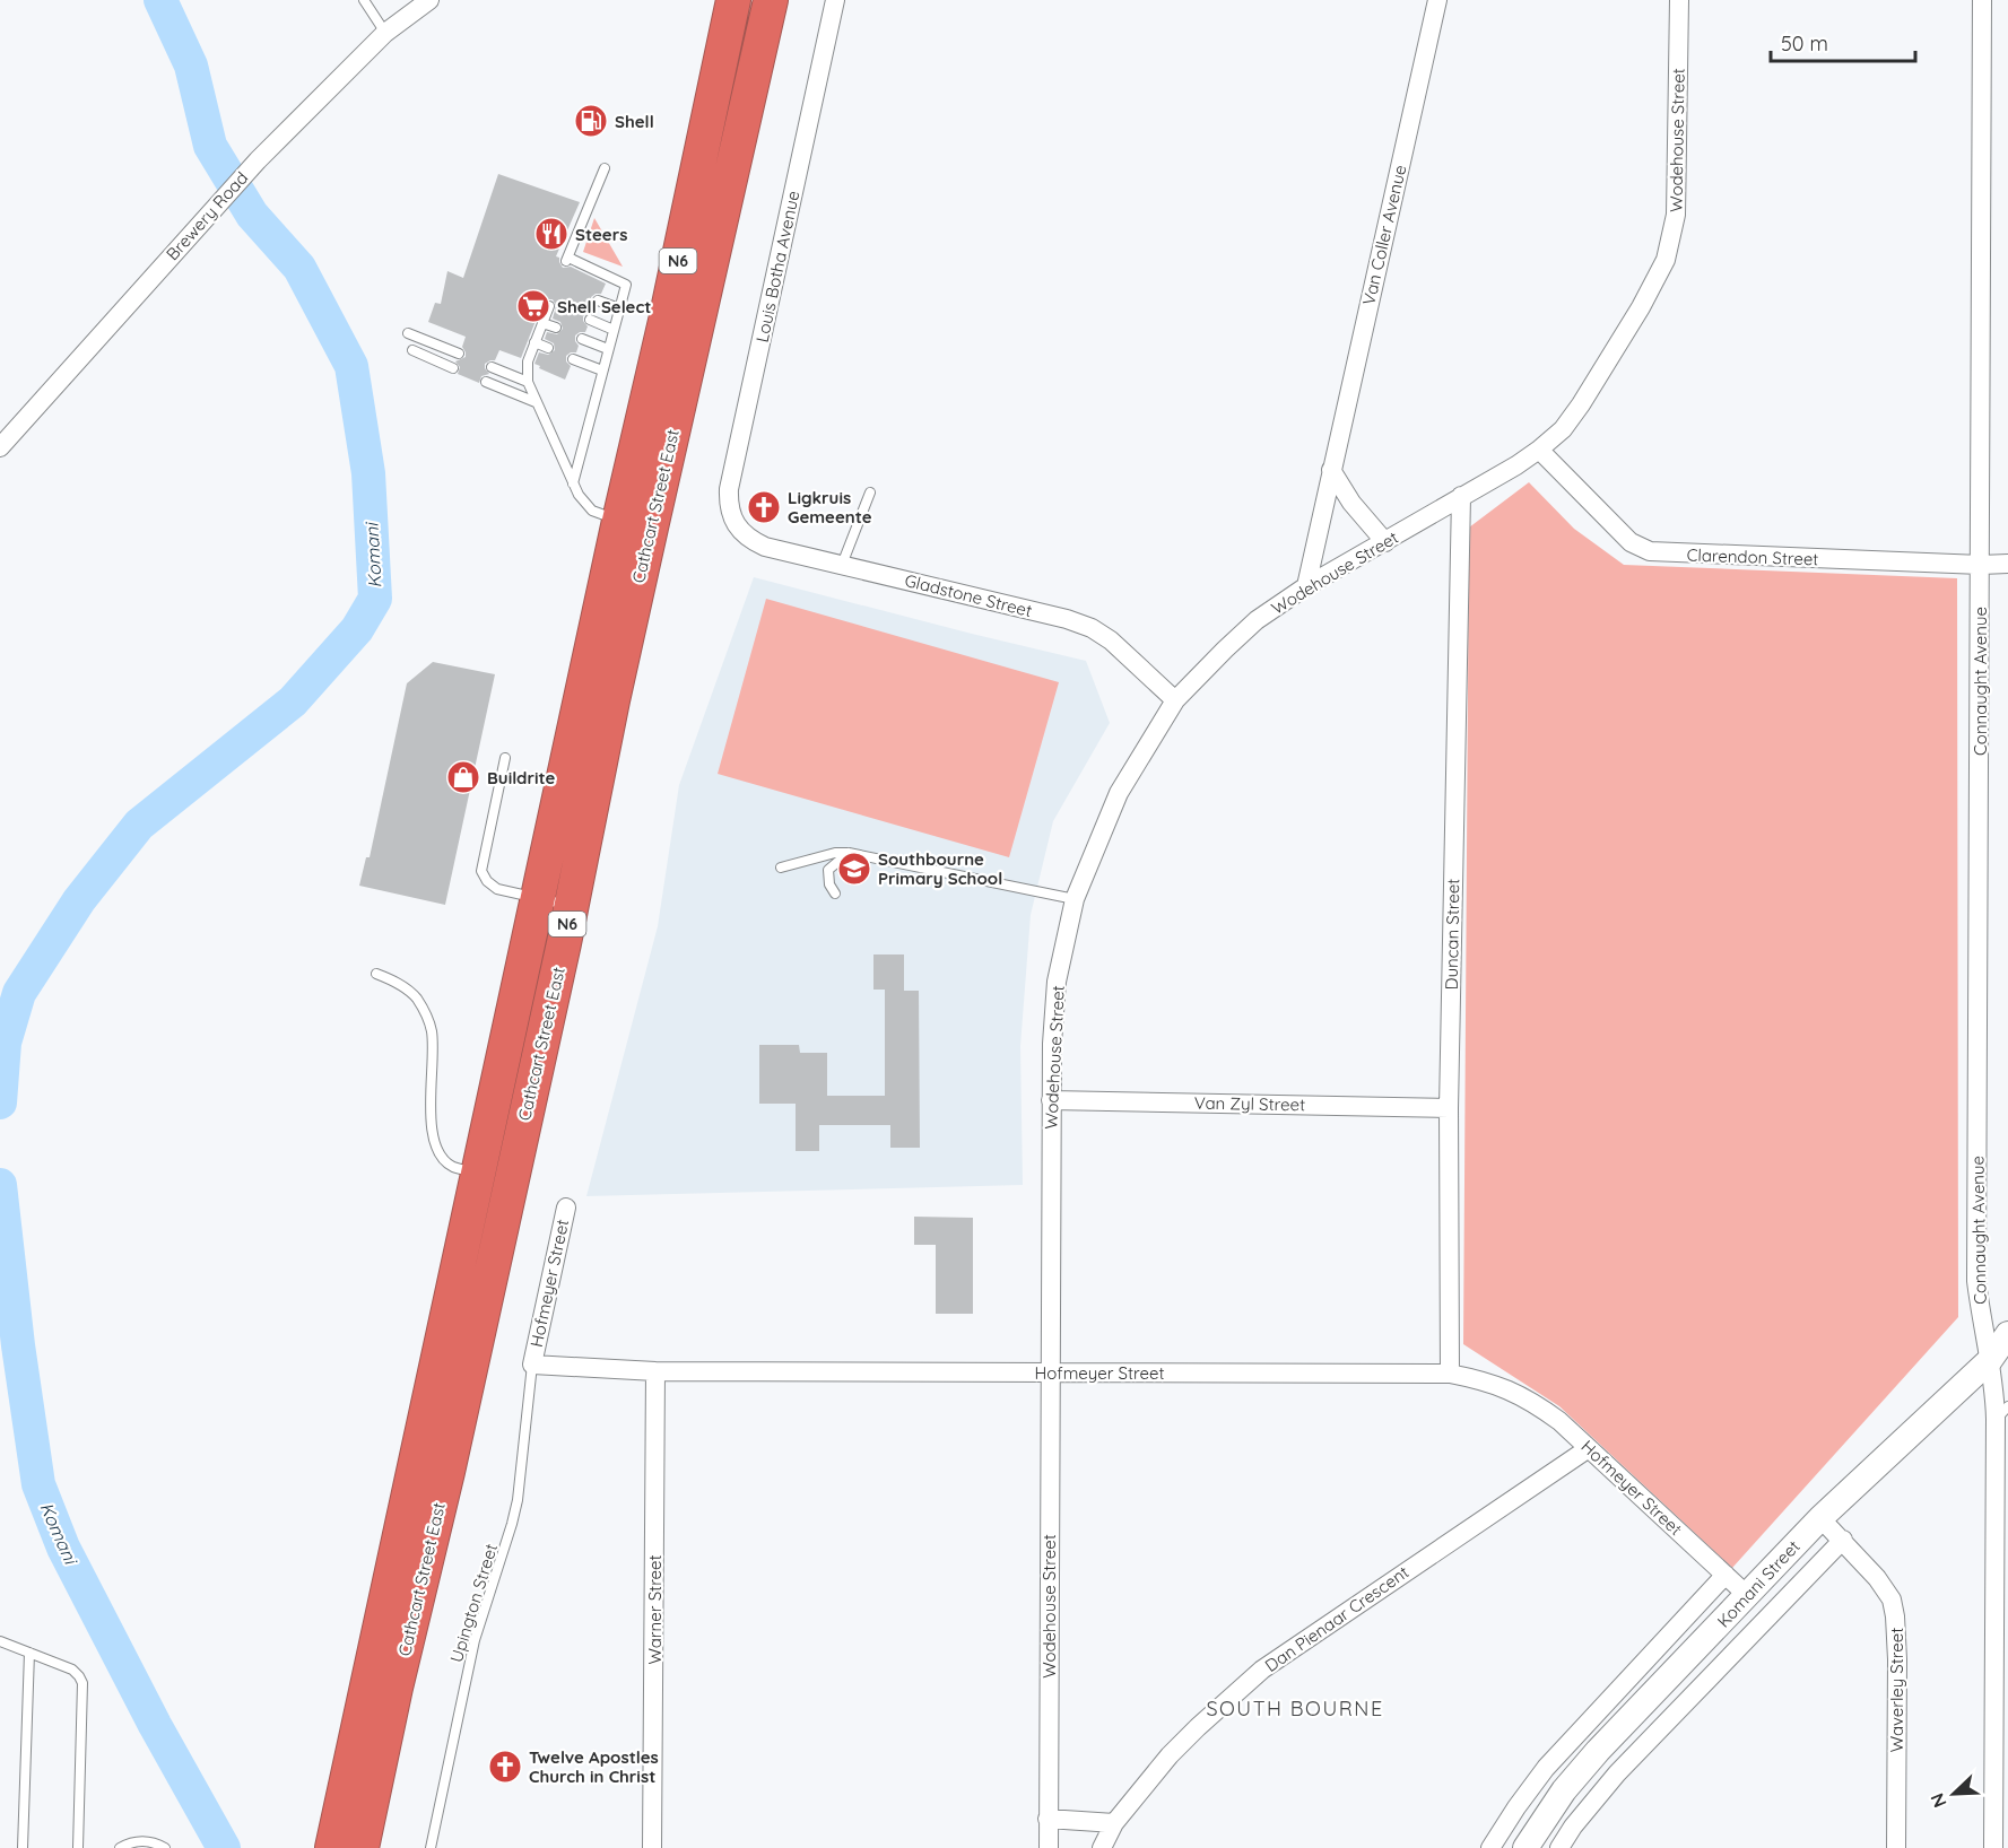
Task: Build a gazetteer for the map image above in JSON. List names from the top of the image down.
{
  "streets": {
    "highway": ["N6", "Cathcart Street East"],
    "street": [
      "Wodehouse Street",
      "Brewery Road",
      "Van Coller Avenue",
      "Louis Botha Avenue",
      "Clarendon Street",
      "Gladstone Street",
      "Connaught Avenue",
      "Duncan Street",
      "Van Zyl Street",
      "Hofmeyer Street",
      "Komani Street",
      "Warner Street",
      "Dan Pienaar Crescent",
      "Waverley Street"
    ],
    "lane": ["Upington Street"]
  },
  "crossings": [
    ["Wodehouse Street", "Van Coller Avenue"],
    ["Wodehouse Street", "Clarendon Street"],
    ["Wodehouse Street", "Gladstone Street"],
    ["Wodehouse Street", "Duncan Street"],
    ["Wodehouse Street", "Van Zyl Street"],
    ["Wodehouse Street", "Hofmeyer Street"],
    ["Louis Botha Avenue", "Gladstone Street"],
    ["Clarendon Street", "Connaught Avenue"],
    ["Connaught Avenue", "Komani Street"],
    ["Duncan Street", "Van Zyl Street"],
    ["Duncan Street", "Hofmeyer Street"],
    ["Hofmeyer Street", "Komani Street"],
    ["Hofmeyer Street", "Upington Street"],
    ["Hofmeyer Street", "Warner Street"],
    ["Hofmeyer Street", "Dan Pienaar Crescent"],
    ["Komani Street", "Waverley Street"]
  ],
  "districts": ["SOUTH BOURNE"],
  "water": ["Komani"],
  "places": {
    "fuel station": ["Shell"],
    "restaurant": ["Steers"],
    "supermarket": ["Shell Select"],
    "church": ["Ligkruis Gemeente", "Twelve Apostles Church in Christ"],
    "shop": ["Buildrite"],
    "school or university": ["Southbourne Primary School"]
  },
  "scale_bar": "50 m",
  "north": "bottom left"
}
